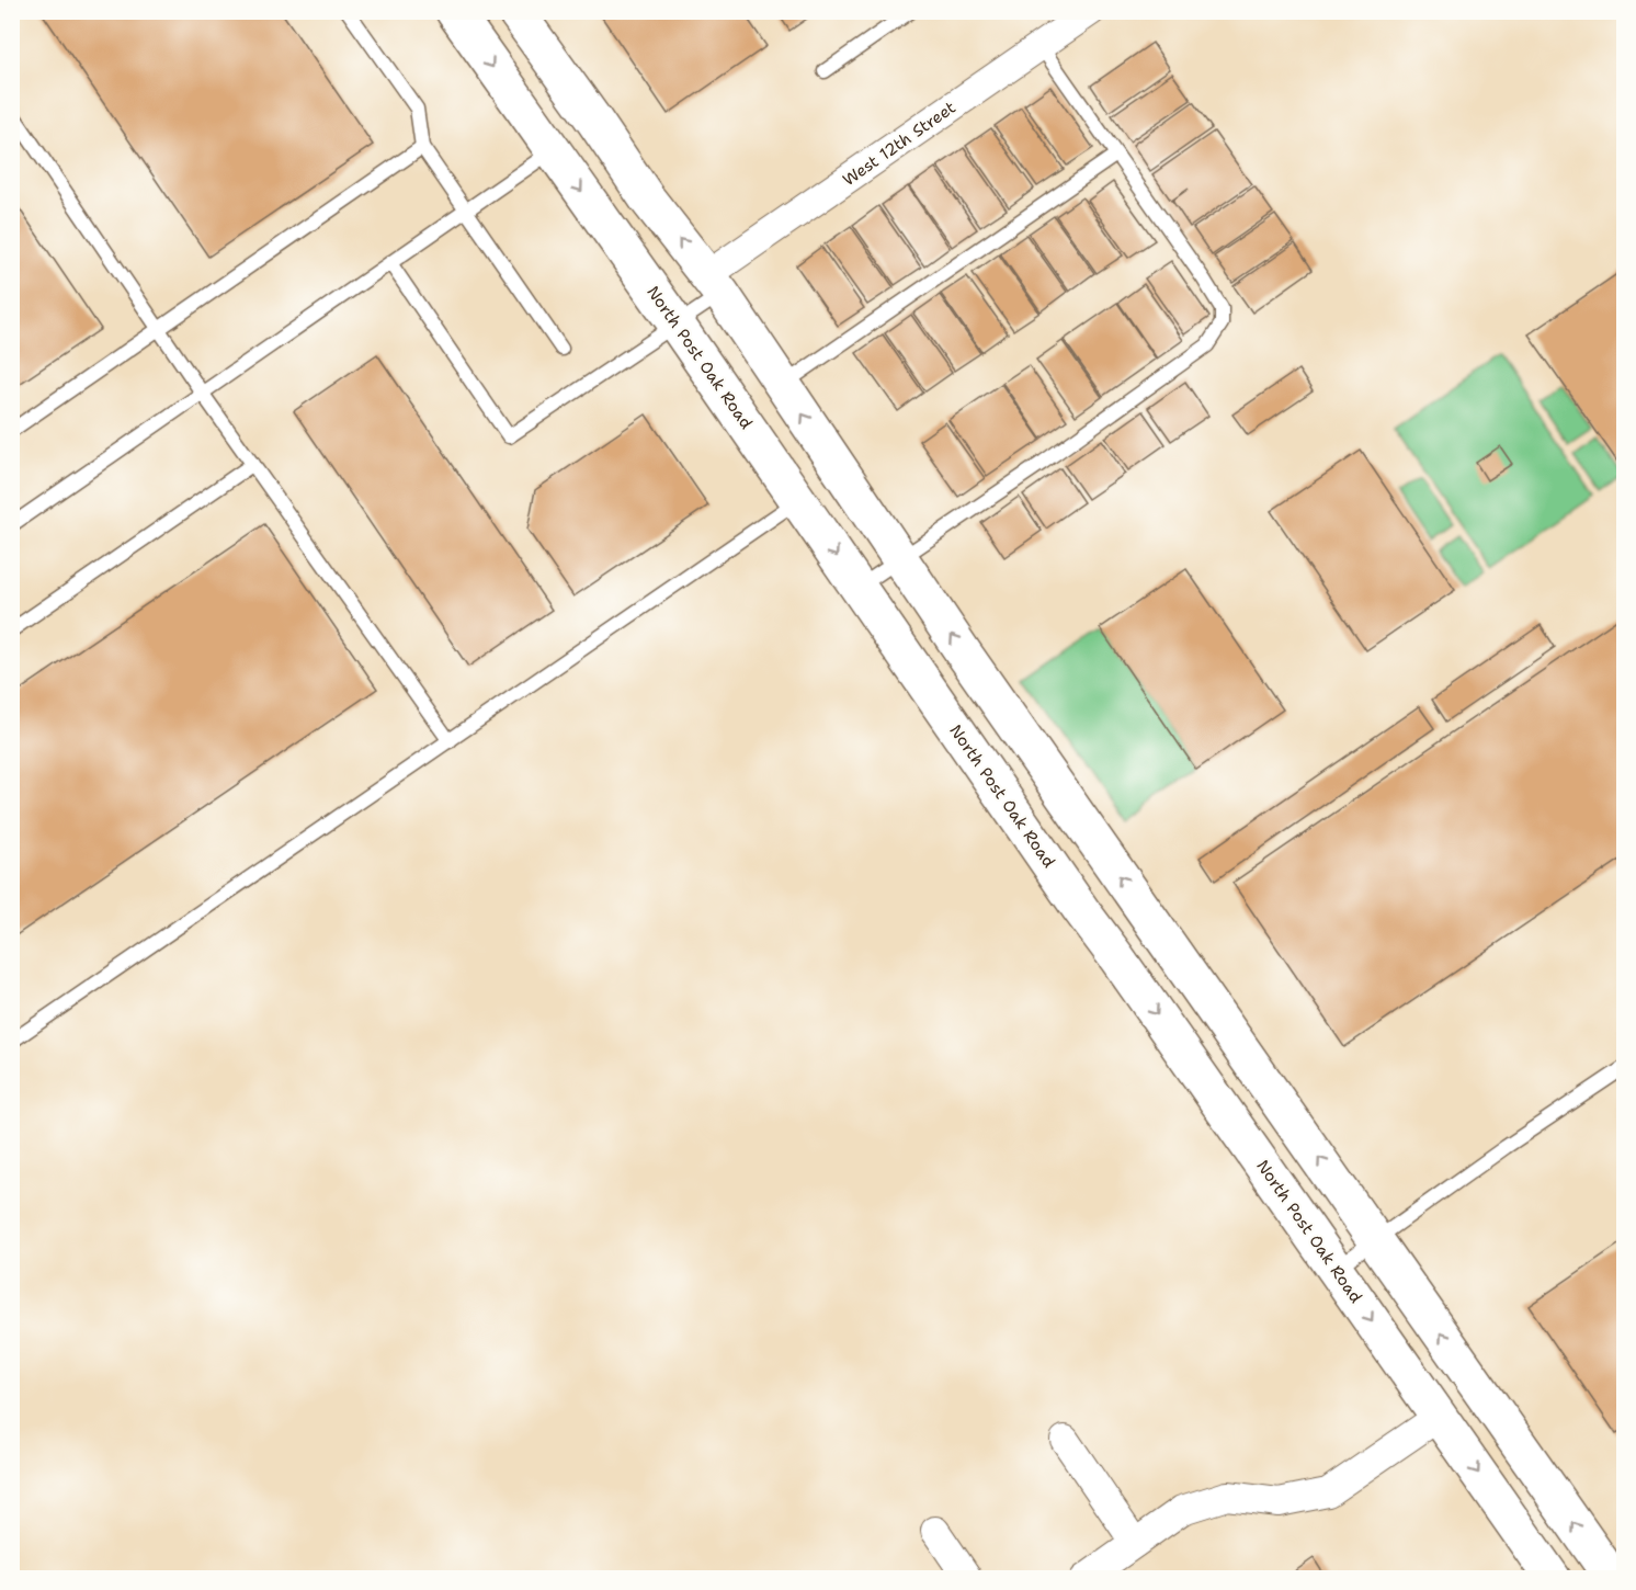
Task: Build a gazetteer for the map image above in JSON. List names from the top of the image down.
{
  "streets": {
    "main road": ["North Post Oak Road"],
    "street": ["West 12th Street"]
  }
}
